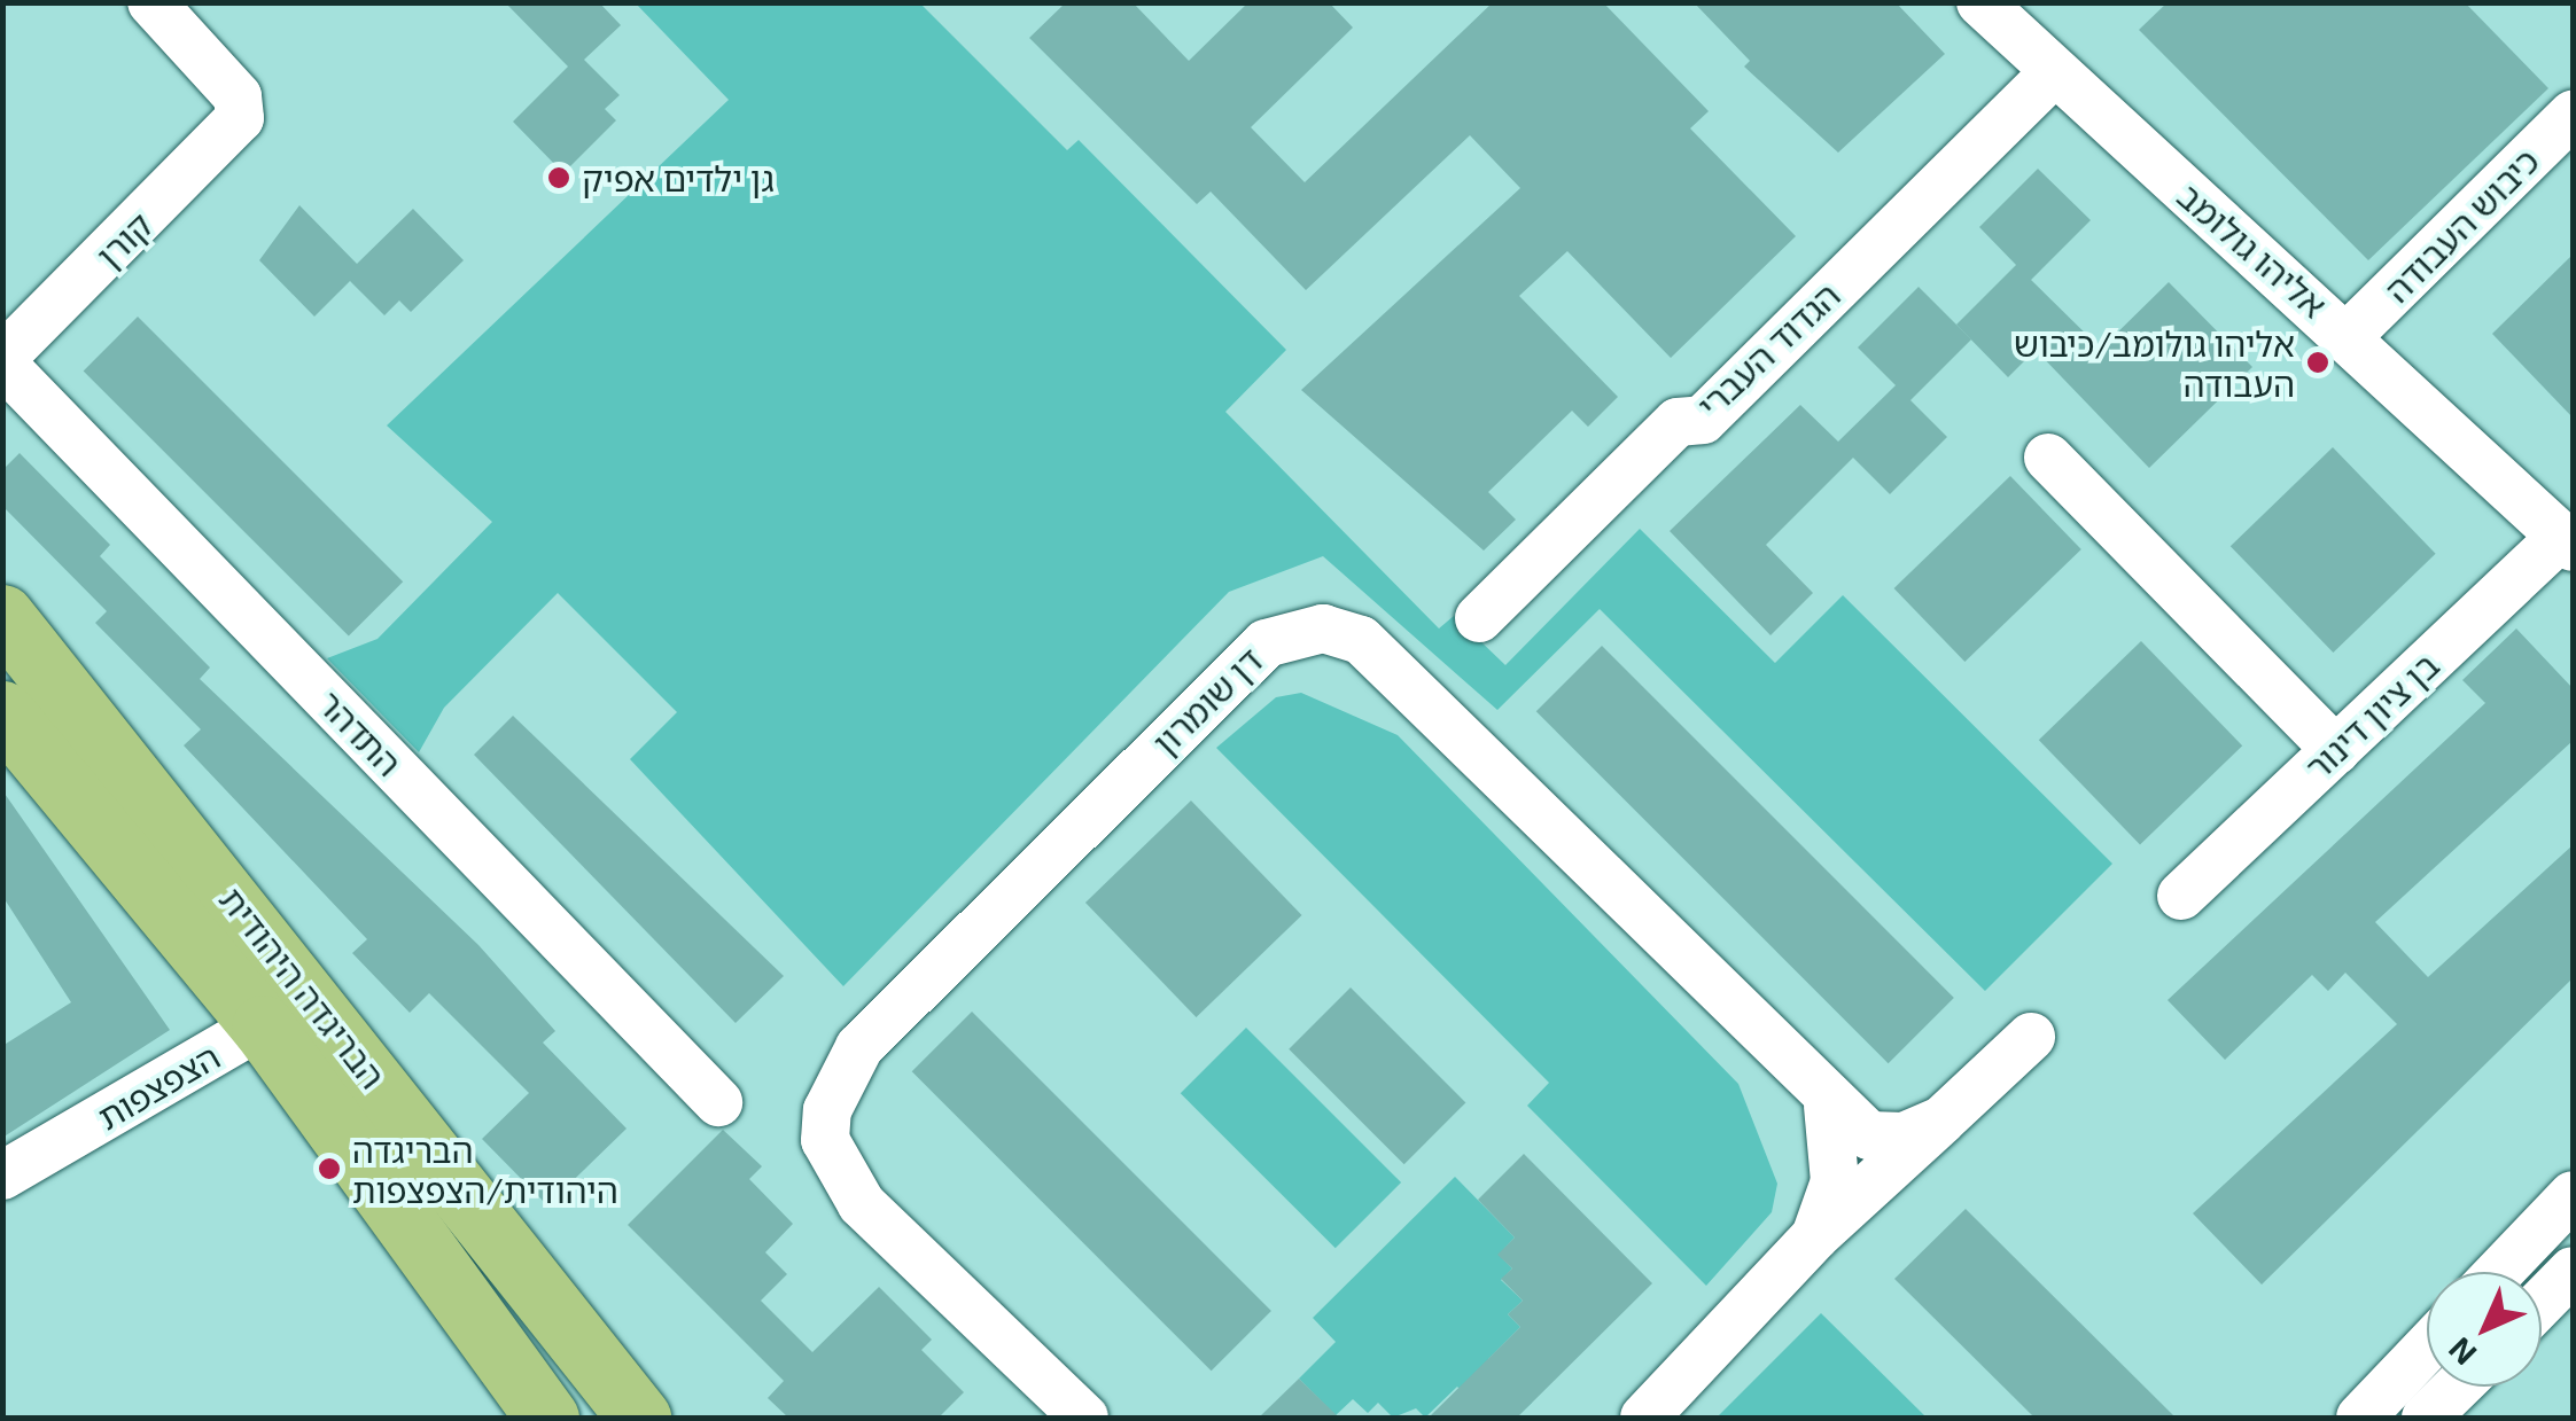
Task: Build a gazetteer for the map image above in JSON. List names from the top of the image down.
{
  "streets": {
    "main road": ["הבריגדה היהודית"],
    "street": [
      "כיבוש העבודה",
      "קורן",
      "אליהו גולומב",
      "הגדוד העברי",
      "דן שומרון",
      "בן ציון דינור",
      "התדהר",
      "הצפצפות"
    ]
  },
  "crossings": [
    ["כיבוש העבודה", "אליהו גולומב"],
    ["קורן", "התדהר"],
    ["אליהו גולומב", "הגדוד העברי"],
    ["אליהו גולומב", "בן ציון דינור"],
    ["הבריגדה היהודית", "הצפצפות"]
  ],
  "places": ["גן ילדים אפיק", "אליהו גולומב/כיבוש העבודה", "הבריגדה היהודית/הצפצפות"],
  "north": "bottom left"
}
